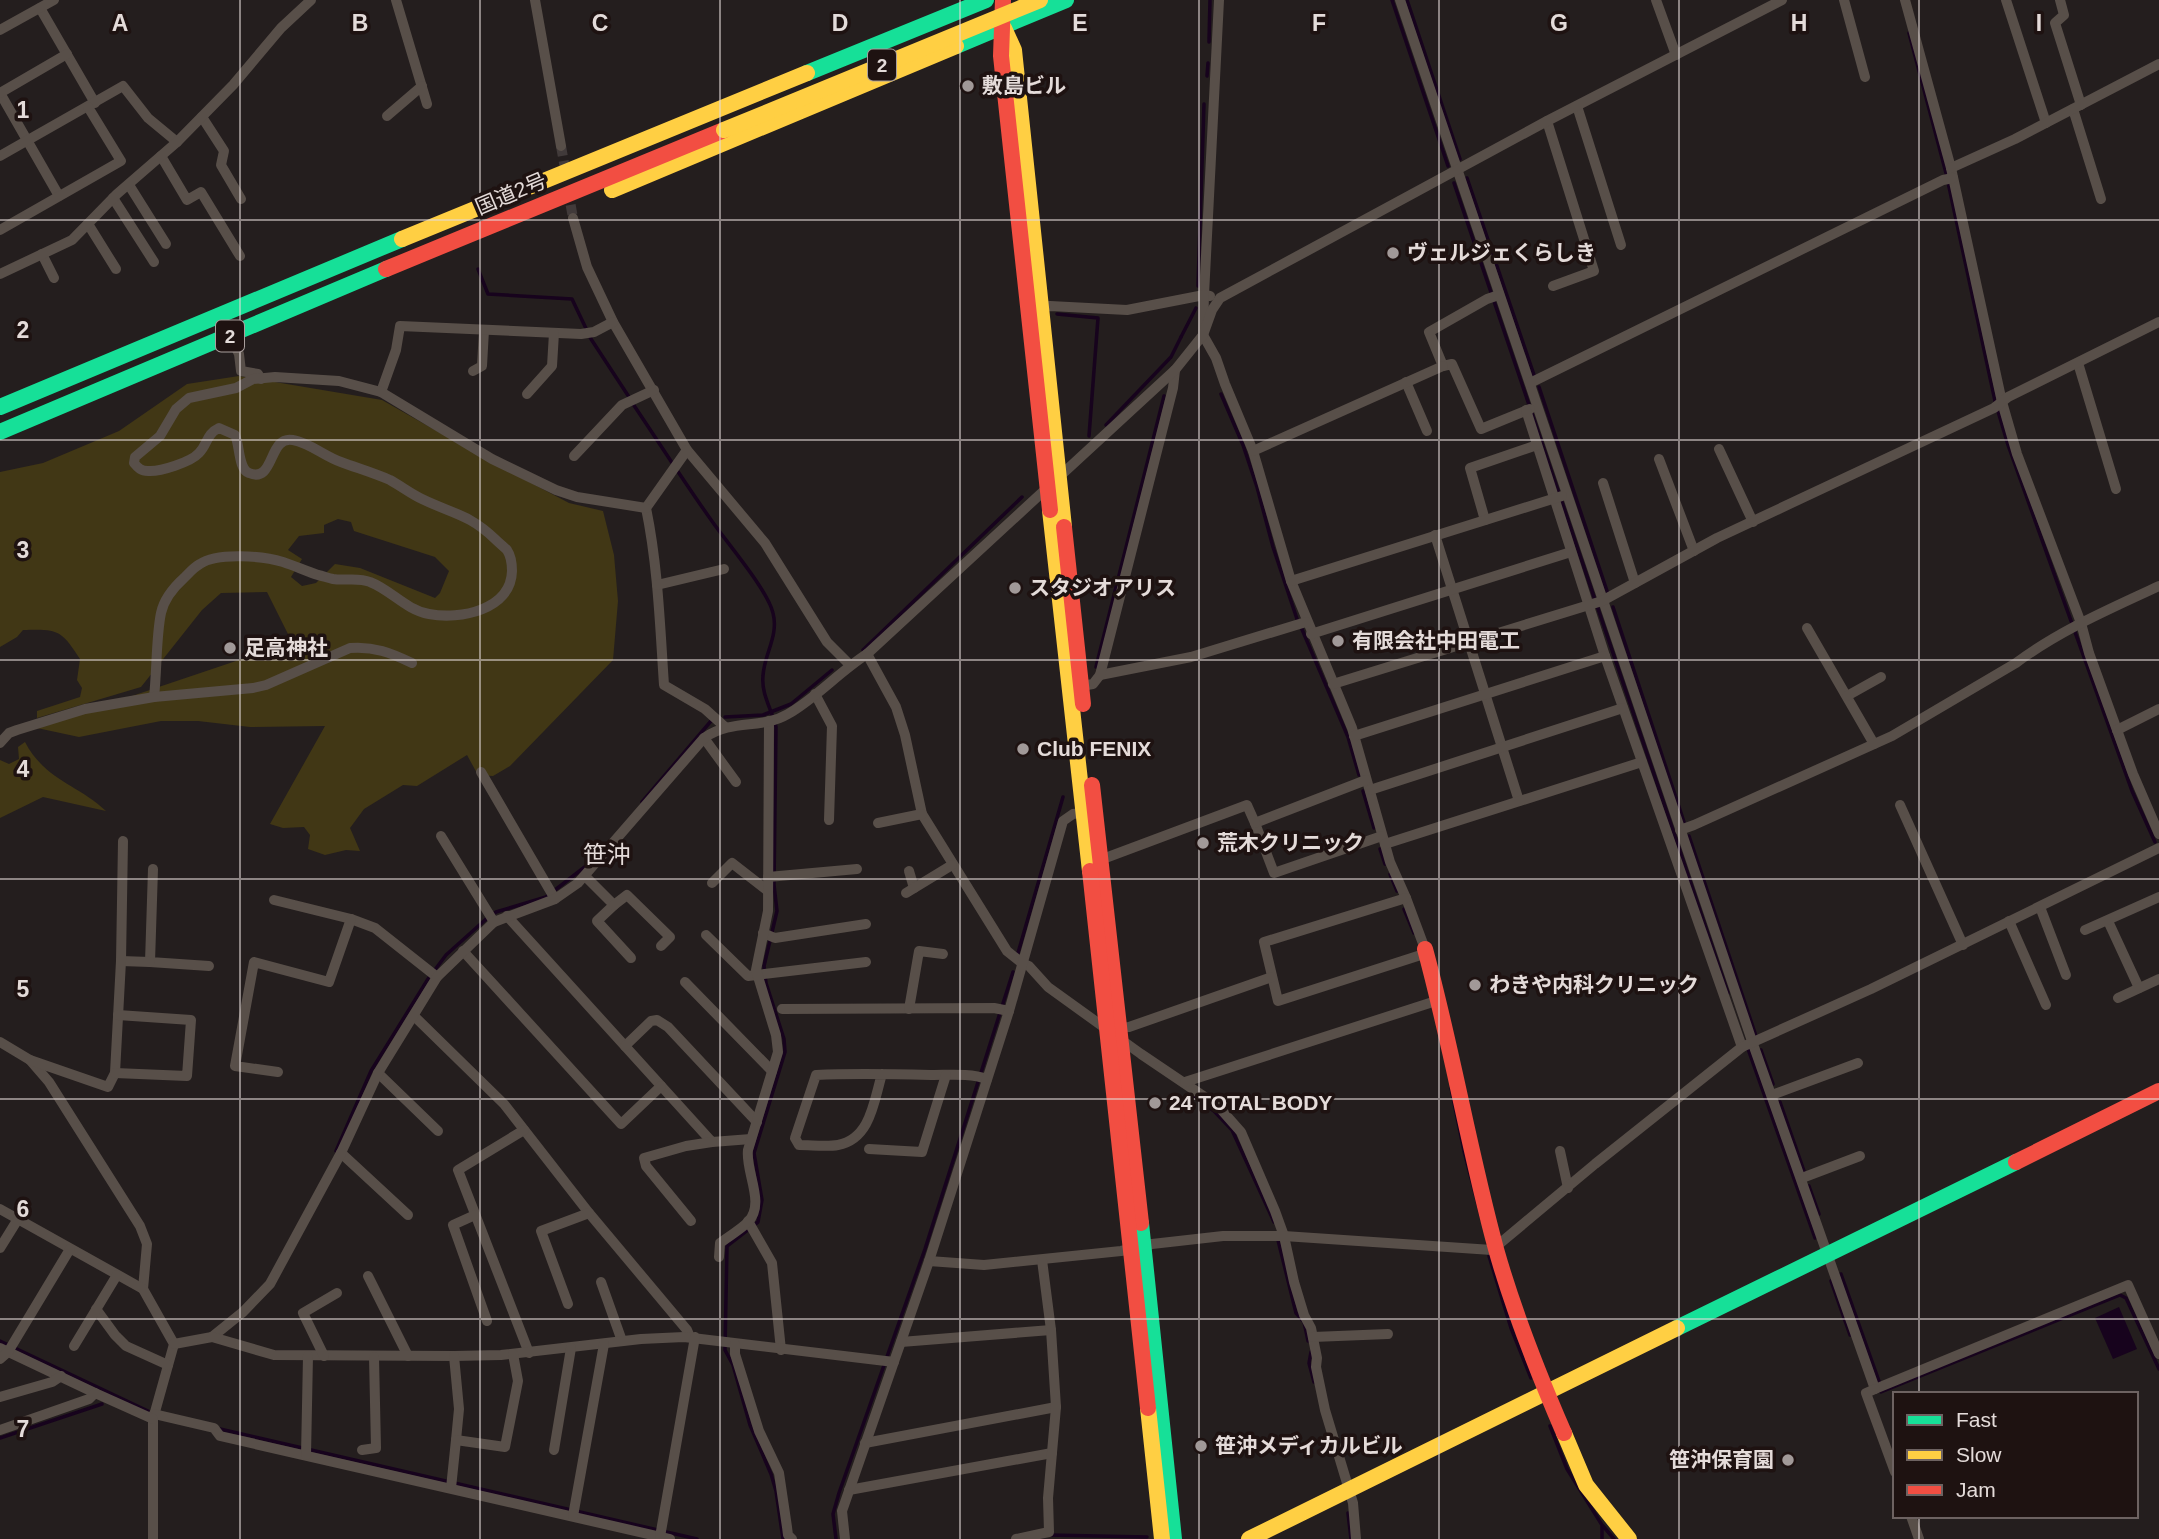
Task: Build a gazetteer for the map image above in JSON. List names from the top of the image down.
{
  "streets": {
    "main road": ["2", "国道2号"]
  },
  "districts": ["笹沖"],
  "places": [
    "敷島ビル",
    "ヴェルジェくらしき",
    "スタジオアリス",
    "有限会社中田電工",
    "足高神社",
    "Club FENIX",
    "荒木クリニック",
    "わきや内科クリニック",
    "24 TOTAL BODY",
    "笹沖メディカルビル",
    "笹沖保育園"
  ],
  "legend": ["Fast", "Slow", "Jam"],
  "grid": {
    "columns": [
      "A",
      "B",
      "C",
      "D",
      "E",
      "F",
      "G",
      "H",
      "I"
    ],
    "rows": [
      "1",
      "2",
      "3",
      "4",
      "5",
      "6",
      "7"
    ]
  }
}
